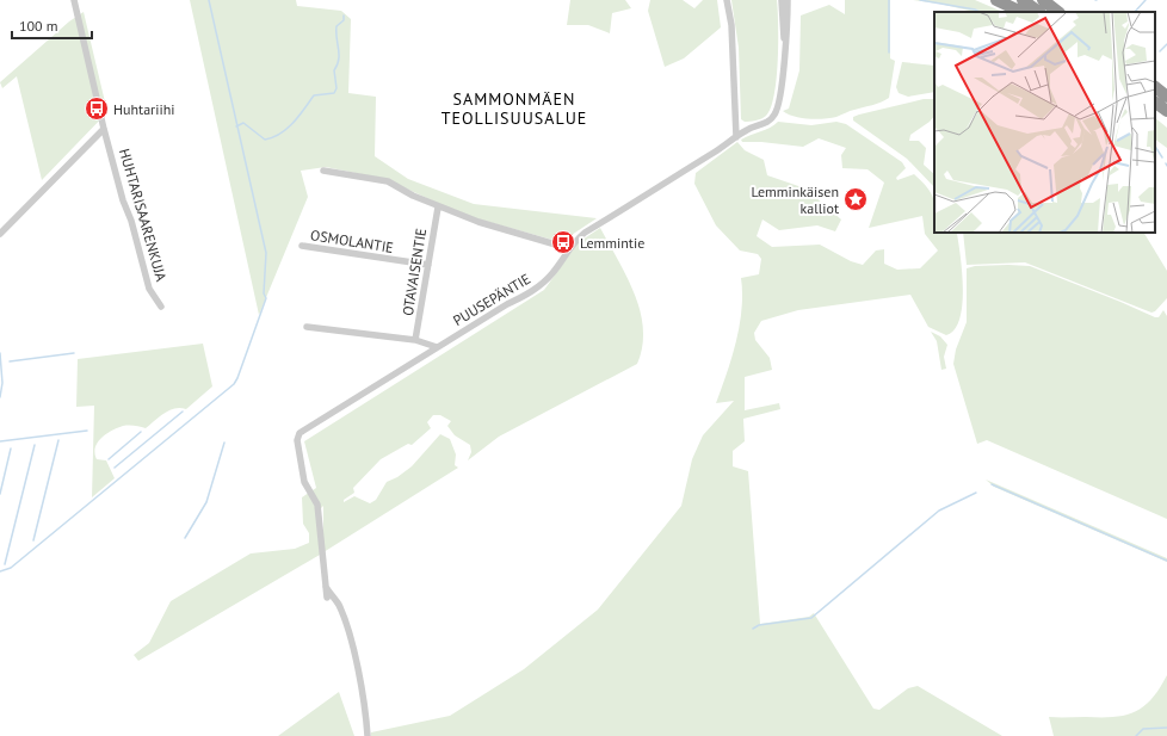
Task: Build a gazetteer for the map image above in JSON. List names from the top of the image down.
{
  "streets": {
    "street": [
      "HUHTARISAARENKUJA",
      "OSMOLANTIE",
      "OTAVAISENTIE",
      "PUUSEPÄNTIE"
    ]
  },
  "crossings": [
    ["OSMOLANTIE", "OTAVAISENTIE"]
  ],
  "districts": ["SAMMONMÄEN TEOLLISUUSALUE"],
  "places": {
    "bus stop": ["Huhtariihi", "Lemmintie"],
    "place": ["Lemminkäisen kalliot"]
  },
  "scale_bar": "100 m"
}
